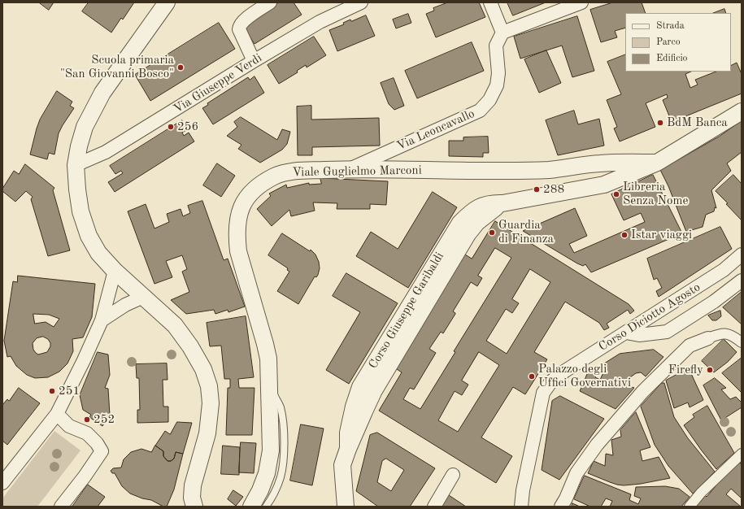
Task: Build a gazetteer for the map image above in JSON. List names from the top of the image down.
{
  "streets": {
    "street": [
      "Via Giuseppe Verdi",
      "Via Leoncavallo",
      "Viale Guglielmo Marconi",
      "Corso Giuseppe Garibaldi",
      "Corso Diciotto Agosto"
    ]
  },
  "crossings": [
    ["Via Leoncavallo", "Viale Guglielmo Marconi"],
    ["Viale Guglielmo Marconi", "Corso Giuseppe Garibaldi"]
  ],
  "places": [
    "Scuola primaria \"San Giovanni Bosco\"",
    "BdM Banca",
    "256",
    "288",
    "Libreria Senza Nome",
    "Guardia di Finanza",
    "Istar viaggi",
    "Firefly",
    "Palazzo degli Uffici Governativi",
    "251",
    "252"
  ],
  "legend": ["Strada", "Parco", "Edificio"]
}
